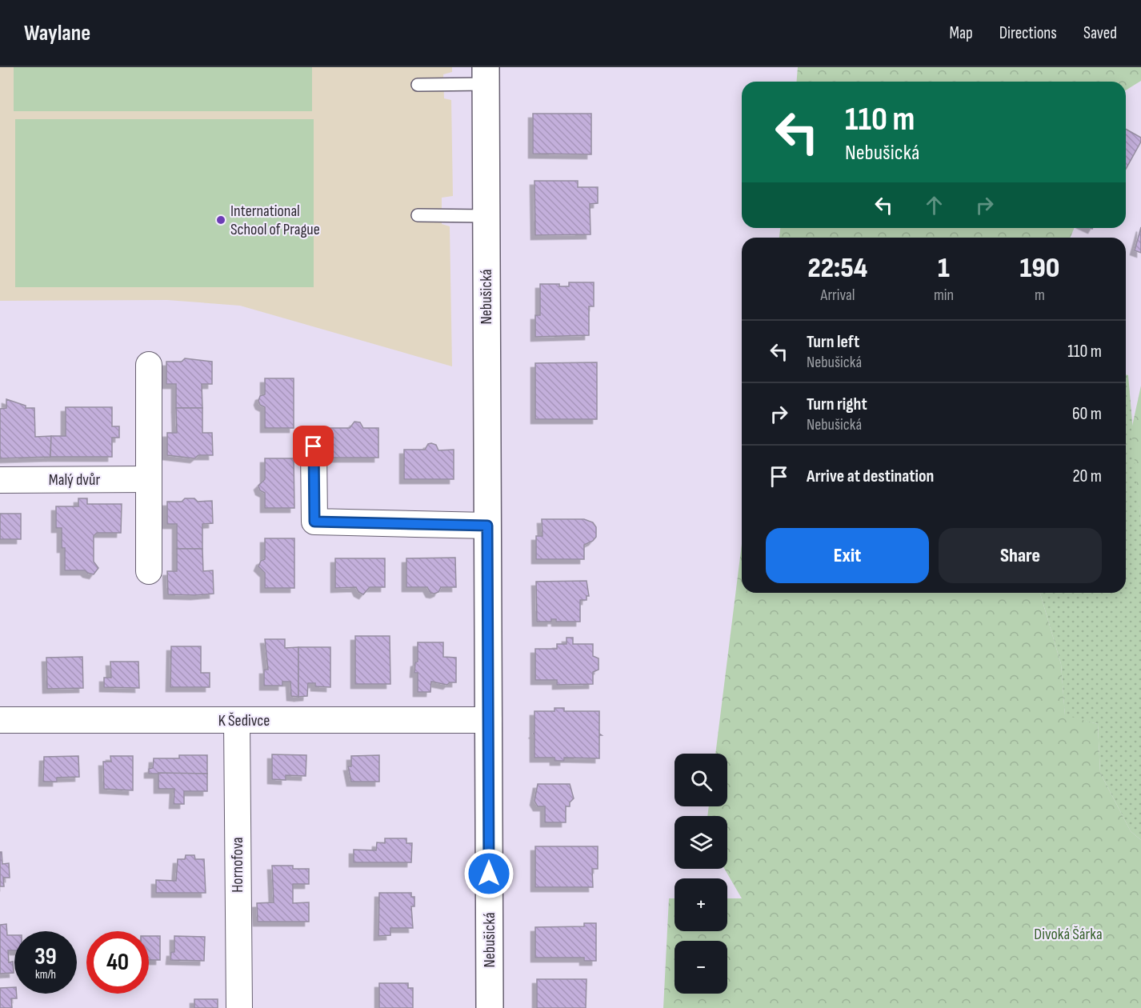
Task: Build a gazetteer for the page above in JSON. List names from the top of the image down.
{
  "streets": {
    "street": [
      "Nebušická",
      "Malý dvůr",
      "K Šedivce",
      "Hornofova"
    ]
  },
  "crossings": [
    ["Nebušická", "K Šedivce"],
    ["K Šedivce", "Hornofova"]
  ],
  "parks": ["Divoká Šárka"],
  "places": ["International School of Prague"],
  "page": {
    "header": "Waylane",
    "nav": ["Map", "Directions", "Saved"],
    "turn": ["110 m", "Nebušická"],
    "eta": [
      "22:54",
      "Arrival",
      "1",
      "min",
      "190",
      "m"
    ],
    "list": [
      {
        "name": "Turn left",
        "note": "Nebušická",
        "value": "110 m"
      },
      {
        "name": "Turn right",
        "note": "Nebušická",
        "value": "60 m"
      },
      {
        "name": "Arrive at destination",
        "value": "20 m"
      }
    ],
    "buttons": ["Exit", "Share"],
    "map_buttons": ["+", "−"],
    "speed": "39 km/h",
    "limit": "40"
  }
}
